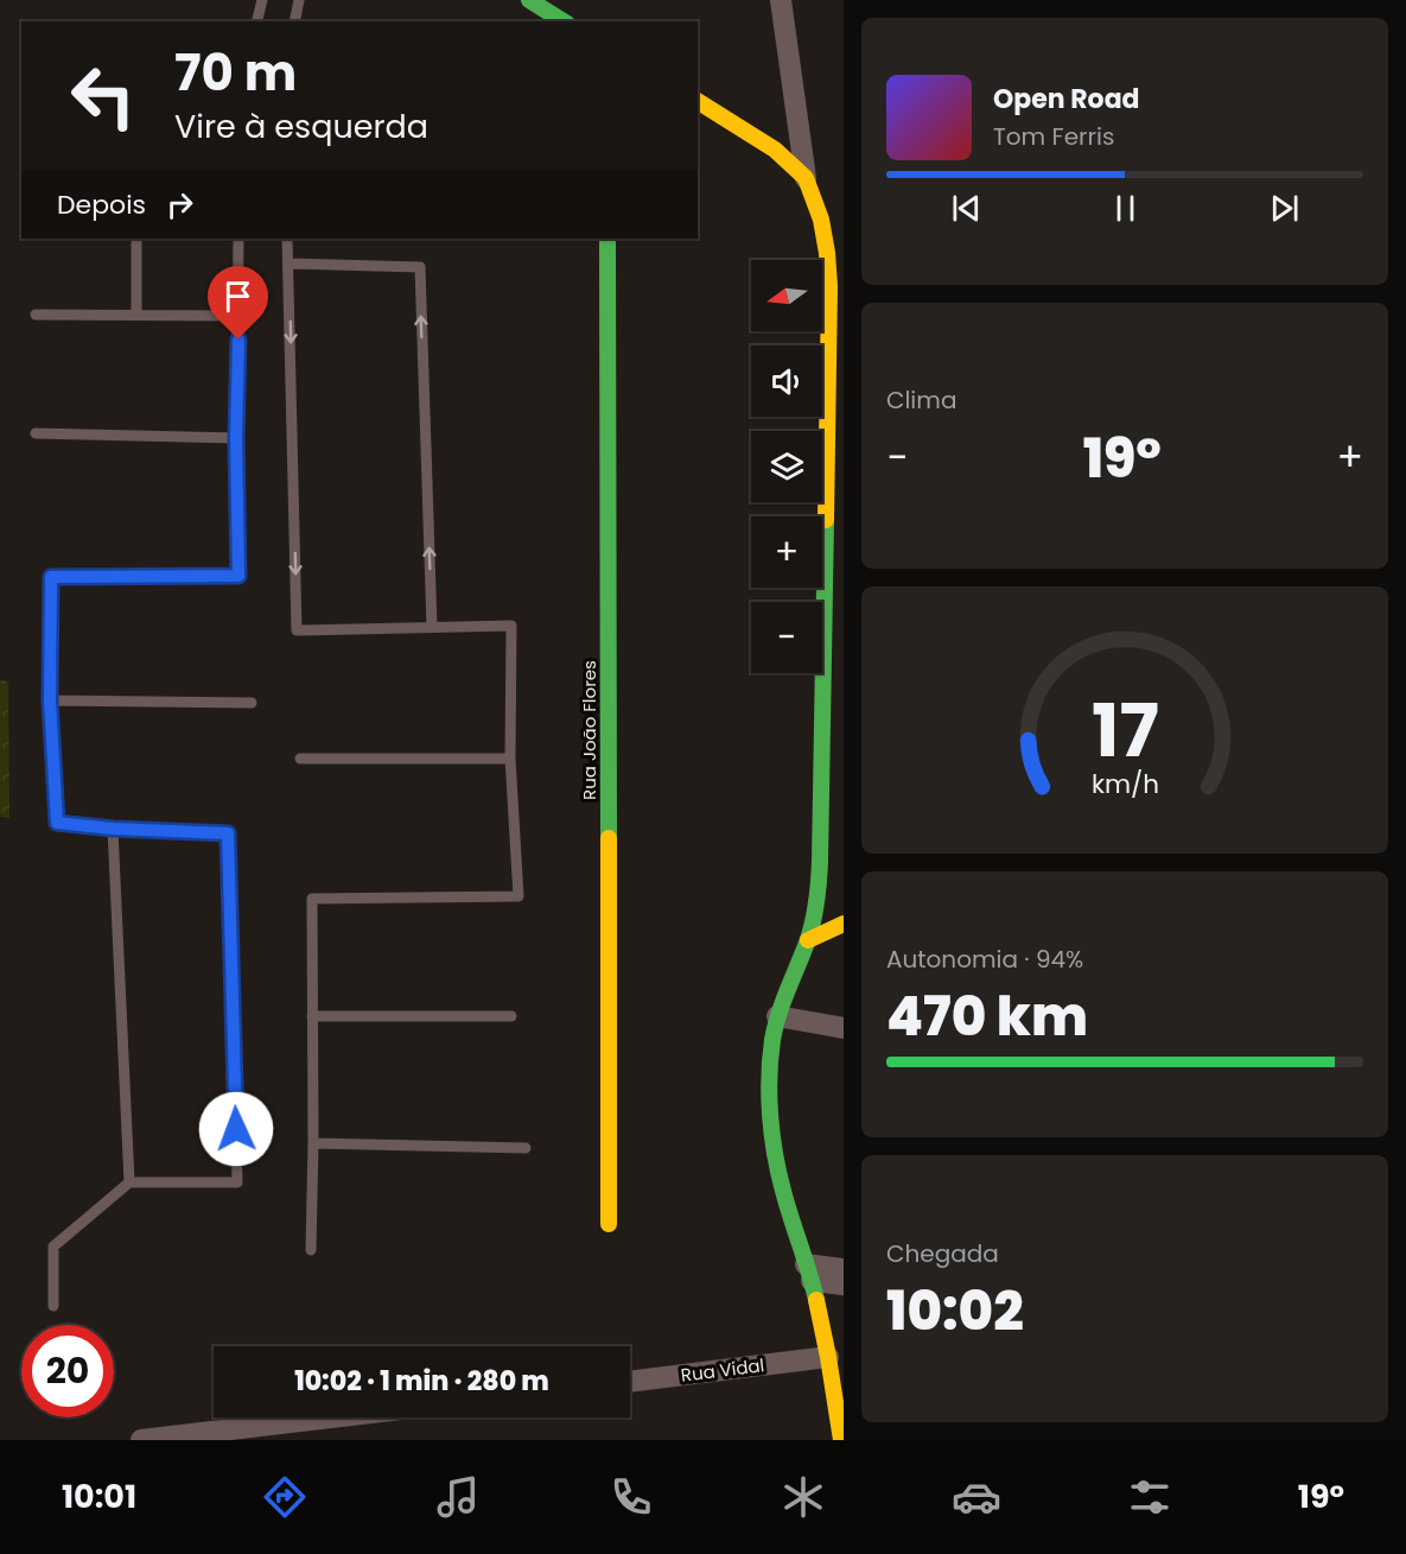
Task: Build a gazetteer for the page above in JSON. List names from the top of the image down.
{
  "streets": {
    "main road": ["Rua João Flores"],
    "street": ["Rua Vidal"]
  },
  "north": "left",
  "page": {
    "turn": ["70 m", "Vire à esquerda"],
    "song": ["Open Road", "Tom Ferris"],
    "then": "Depois",
    "map_buttons": ["+", "−"],
    "tile": [
      "Clima",
      ["Autonomia · 94%", "470 km"],
      ["Chegada", "10:02"]
    ],
    "heat": ["−", "19°", "+"],
    "limit": "20",
    "trip": "10:02 · 1 min · 280 m",
    "tabs": ["10:01", "19°"],
    "gauge": ["17", "km/h"]
  }
}
